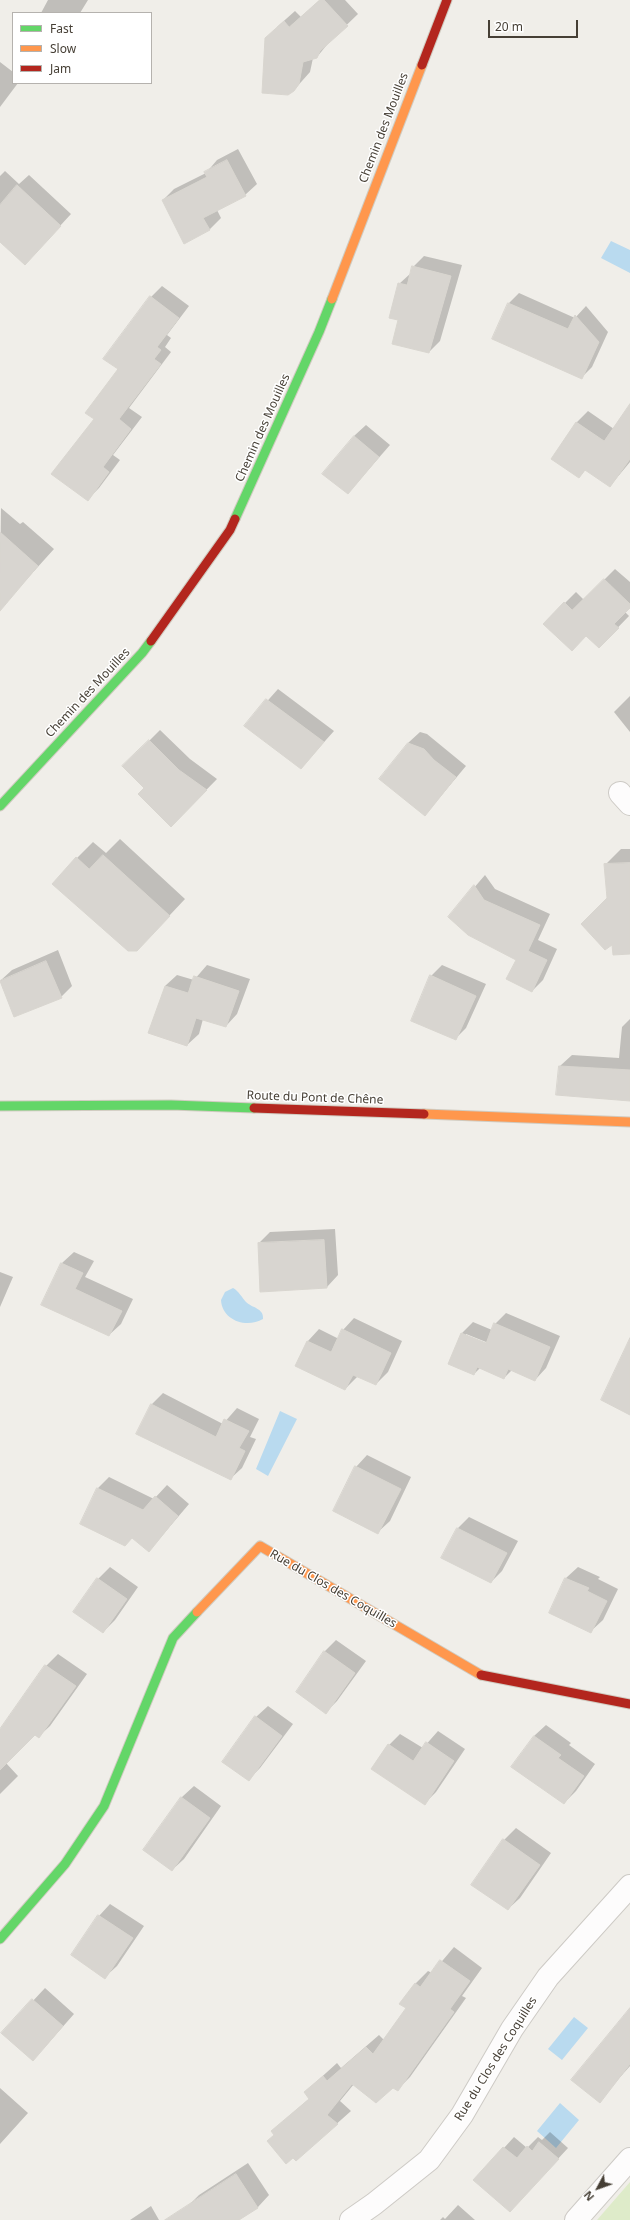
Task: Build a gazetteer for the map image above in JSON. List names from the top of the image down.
{
  "streets": {
    "street": ["Chemin des Mouilles", "Route du Pont de Chêne", "Rue du Clos des Coquilles"]
  },
  "legend": ["Fast", "Slow", "Jam"],
  "scale_bar": "20 m",
  "north": "bottom left"
}
